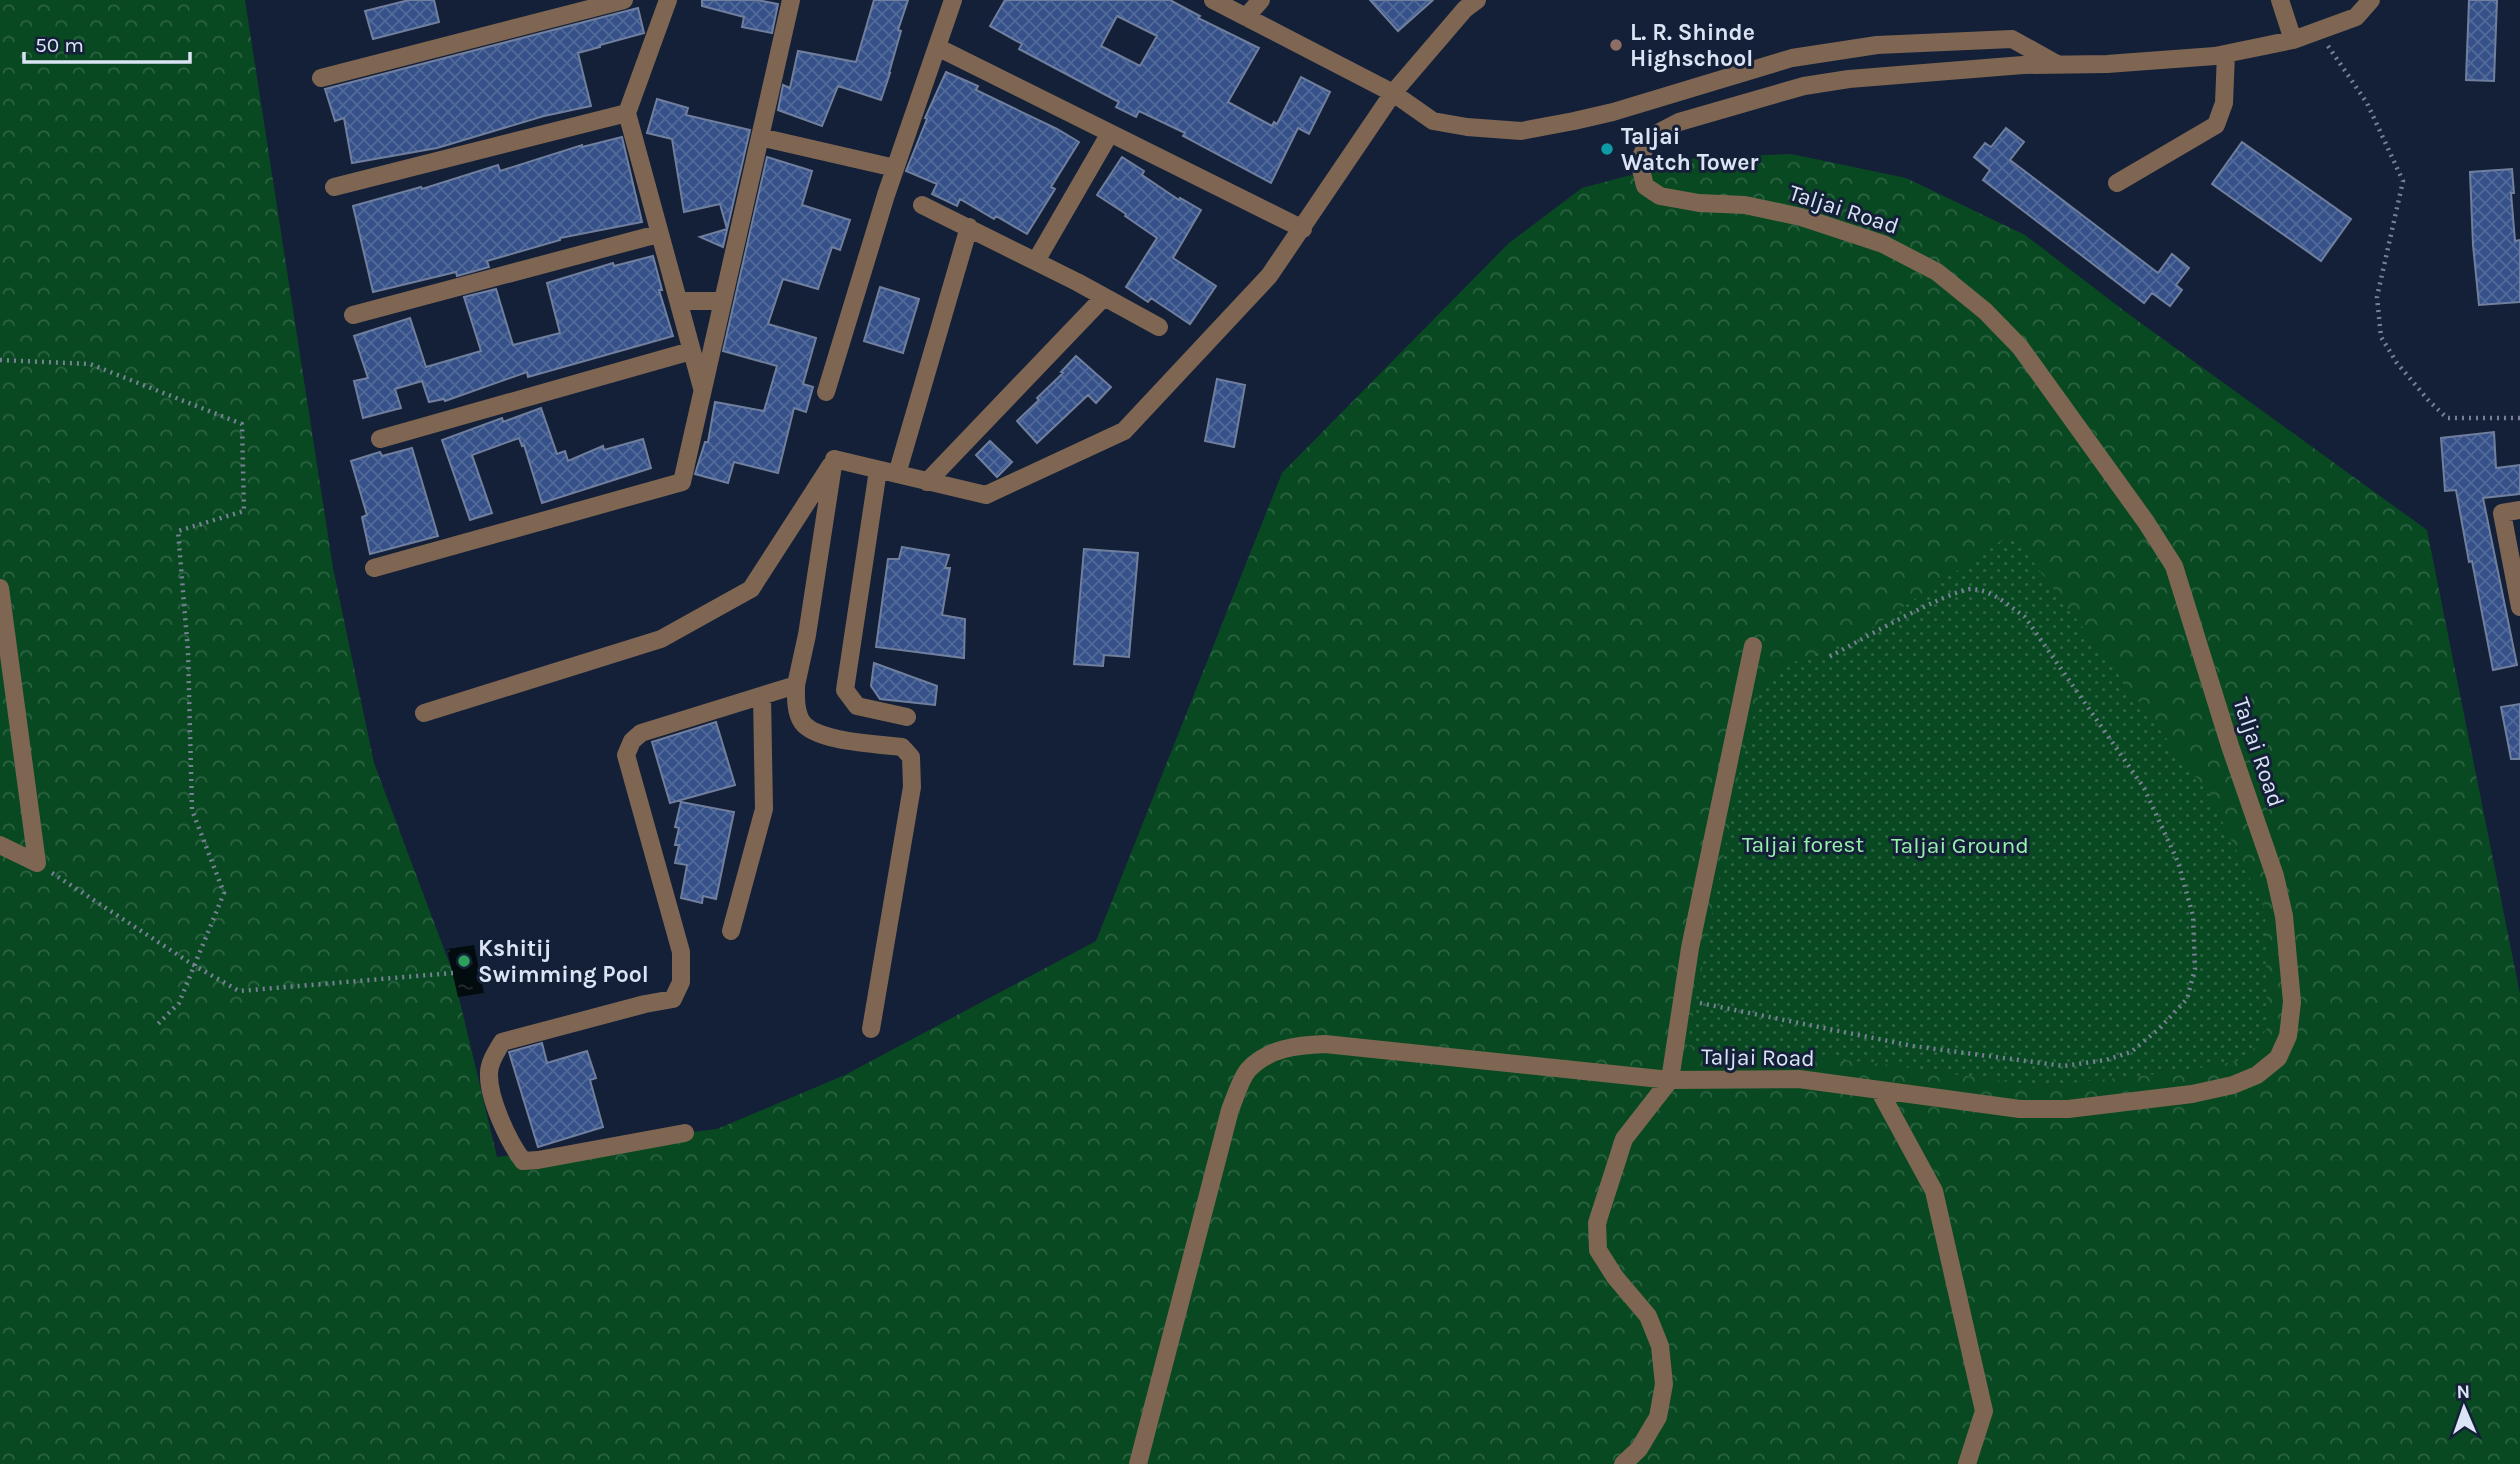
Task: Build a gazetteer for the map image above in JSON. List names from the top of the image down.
{
  "streets": {
    "street": ["Taljai Road"]
  },
  "parks": ["Taljai forest", "Taljai Ground"],
  "places": ["L. R. Shinde Highschool", "Taljai Watch Tower", "Kshitij Swimming Pool"],
  "scale_bar": "50 m",
  "north": "top"
}
